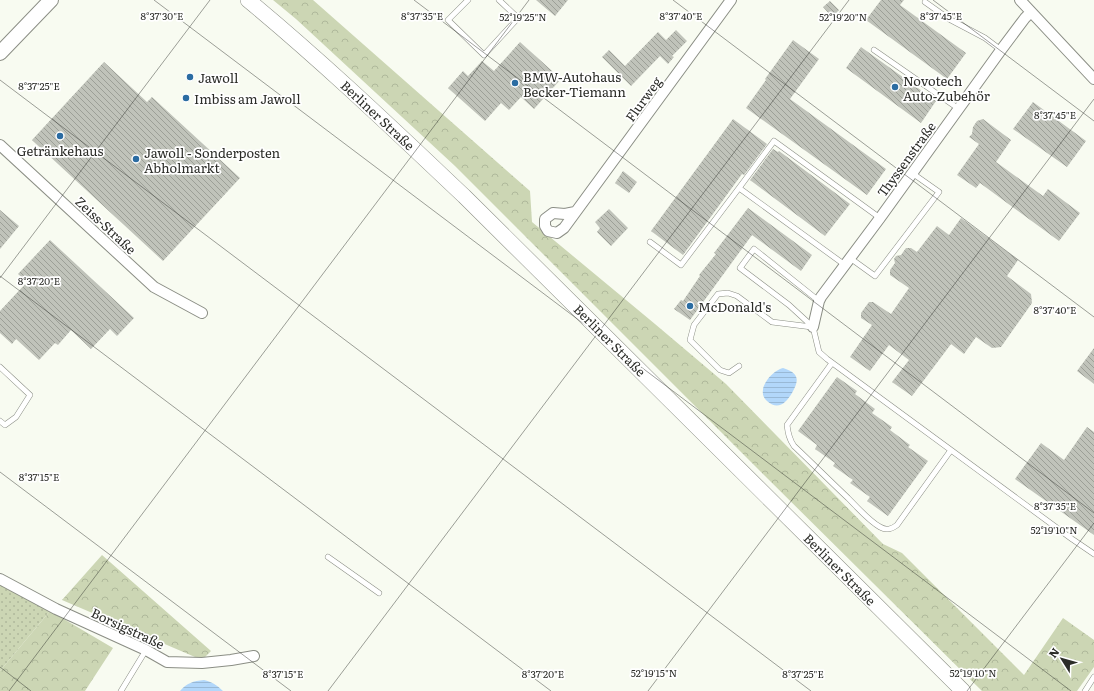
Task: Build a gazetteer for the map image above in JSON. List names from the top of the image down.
{
  "streets": {
    "main road": ["Berliner Straße"],
    "street": [
      "Flurweg",
      "Thyssenstraße",
      "Zeiss-Straße",
      "Borsigstraße"
    ]
  },
  "places": [
    "Jawoll",
    "BMW-Autohaus Becker-Tiemann",
    "Novotech Auto-Zubehör",
    "Imbiss am Jawoll",
    "Getränkehaus",
    "Jawoll - Sonderposten Abholmarkt",
    "McDonald's"
  ],
  "north": "top left",
  "coordinates": [
    "8°37'30\"E",
    "8°37'35\"E",
    "8°37'40\"E",
    "8°37'45\"E",
    "52°19'25\"N",
    "52°19'20\"N",
    "8°37'25\"E",
    "8°37'20\"E",
    "8°37'15\"E",
    "52°19'10\"N",
    "52°19'15\"N"
  ]
}
